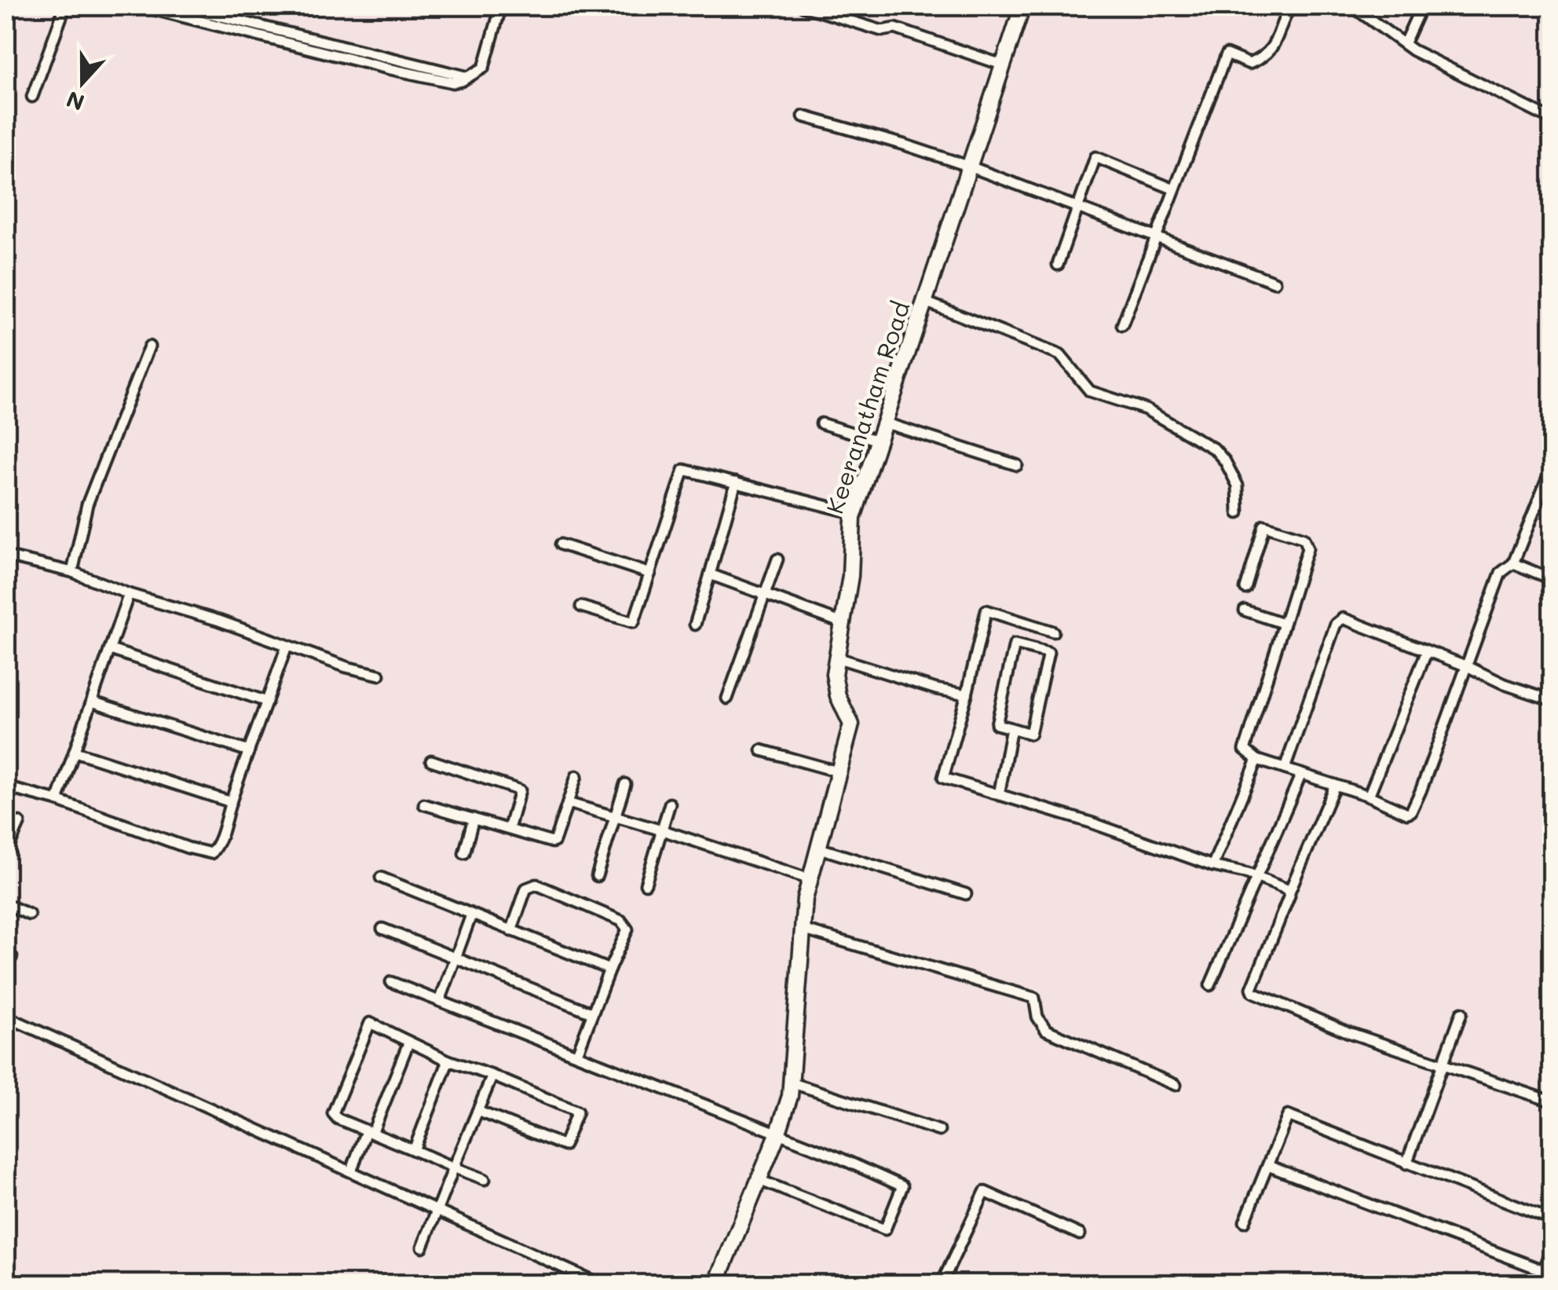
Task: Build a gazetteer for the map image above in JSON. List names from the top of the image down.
{
  "streets": {
    "street": ["Keeranatham Road"]
  },
  "north": "bottom"
}
